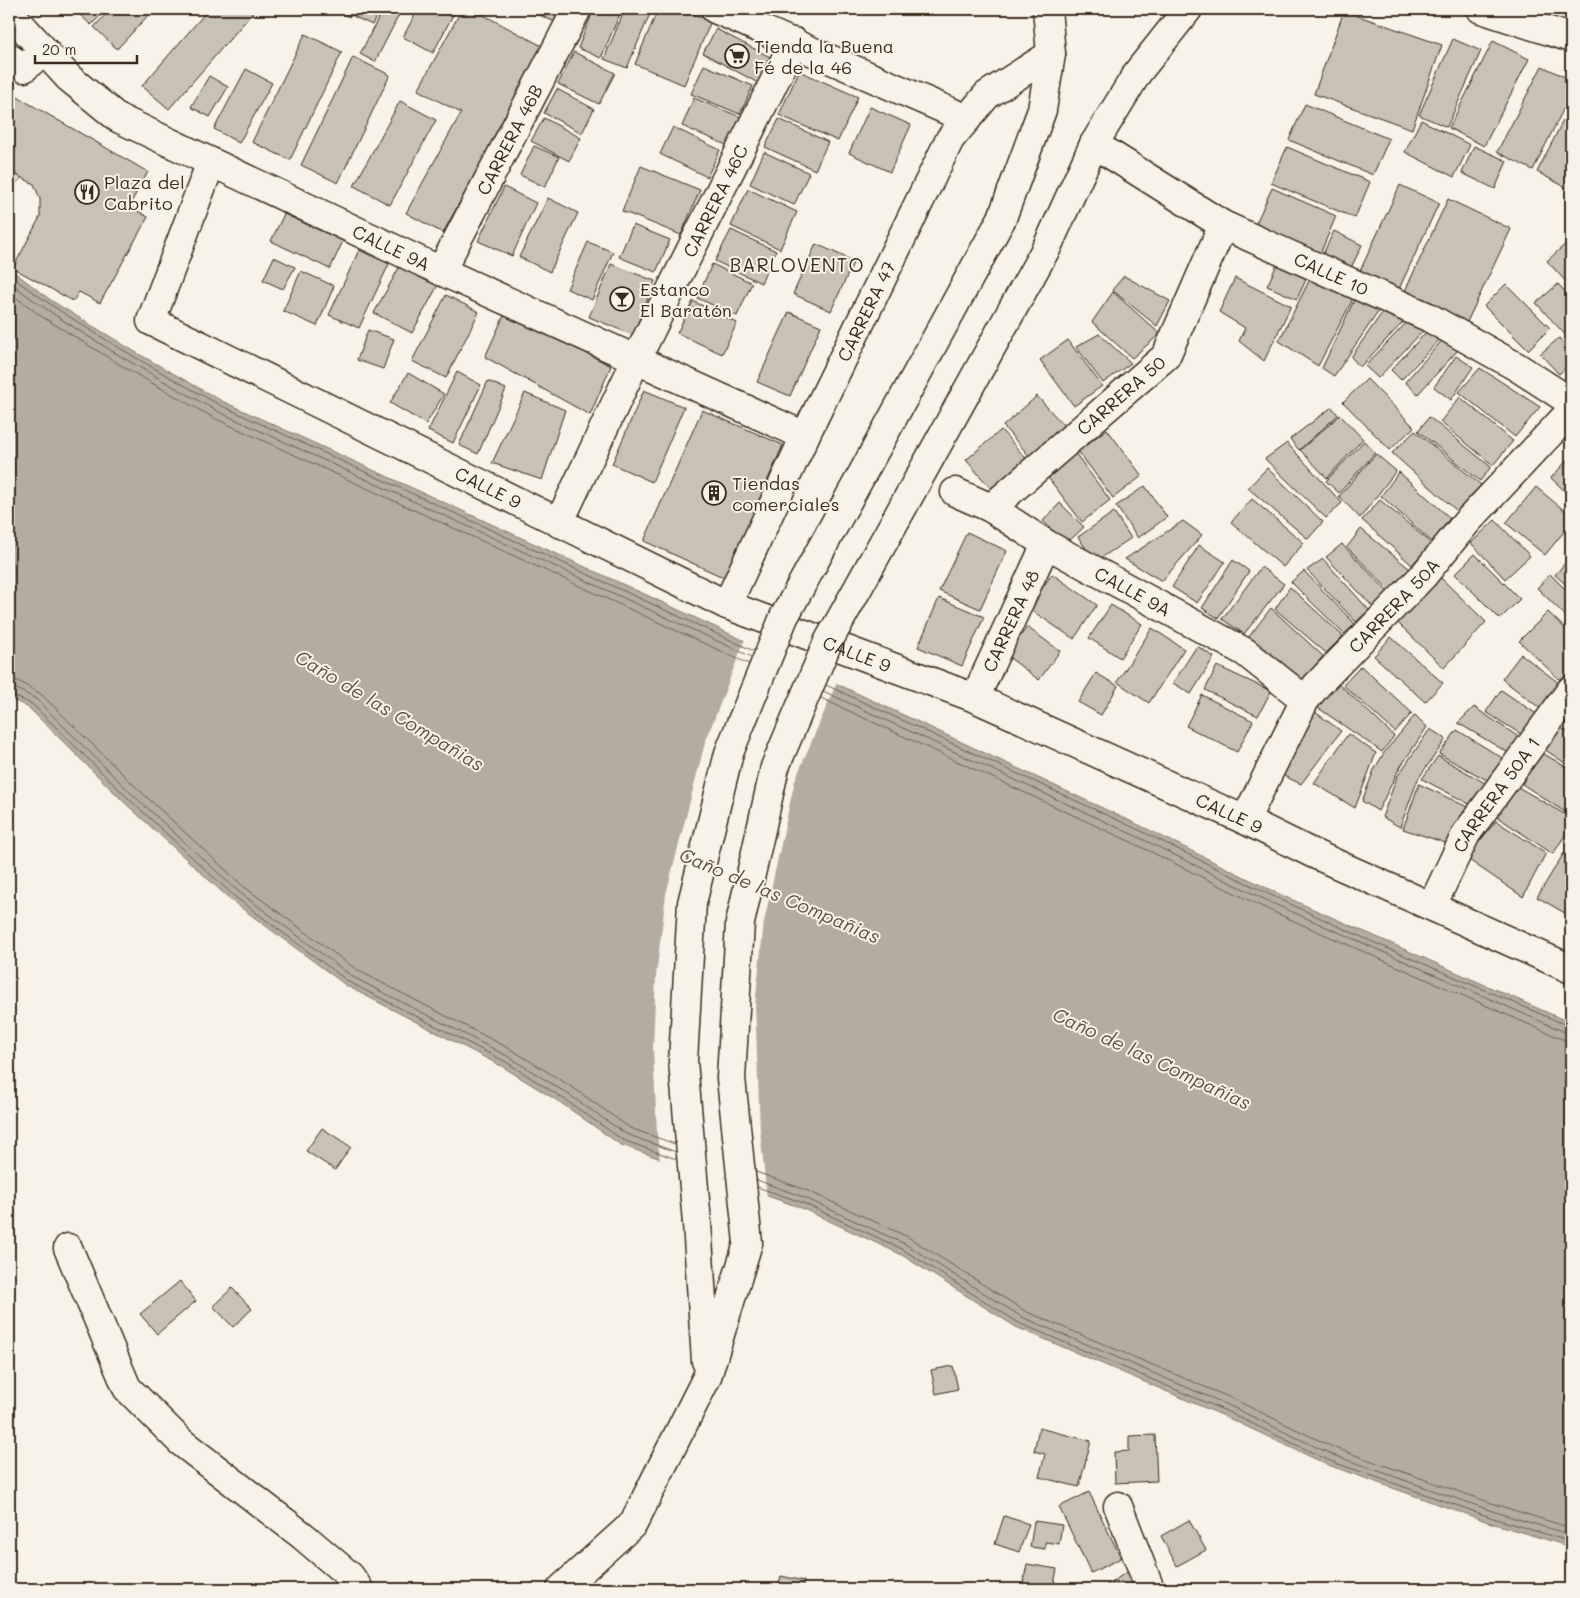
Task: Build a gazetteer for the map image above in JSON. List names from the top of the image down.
{
  "streets": {
    "main road": [
      "CARRERA 46B",
      "CARRERA 46C",
      "CALLE 9A",
      "CALLE 10",
      "CARRERA 47",
      "CARRERA 50",
      "CALLE 9",
      "CARRERA 50A",
      "CARRERA 48",
      "CARRERA 50A 1"
    ]
  },
  "crossings": [
    ["CARRERA 46B", "CALLE 9A"],
    ["CARRERA 46C", "CALLE 9A"],
    ["CARRERA 46C", "CALLE 9"],
    ["CALLE 9A", "CARRERA 47"],
    ["CALLE 9A", "CARRERA 50"],
    ["CALLE 9A", "CALLE 9"],
    ["CALLE 9A", "CARRERA 50A"],
    ["CALLE 9A", "CARRERA 48"],
    ["CALLE 10", "CARRERA 50"],
    ["CARRERA 47", "CALLE 9"],
    ["CALLE 9", "CARRERA 50A"],
    ["CALLE 9", "CARRERA 48"],
    ["CALLE 9", "CARRERA 50A 1"]
  ],
  "districts": ["BARLOVENTO"],
  "water": ["Caño de las Compañias"],
  "places": {
    "supermarket": ["Tienda la Buena Fé de la 46"],
    "restaurant": ["Plaza del Cabrito"],
    "bar": ["Estanco El Baratón"],
    "building": ["Tiendas comerciales"]
  },
  "scale_bar": "20 m"
}
